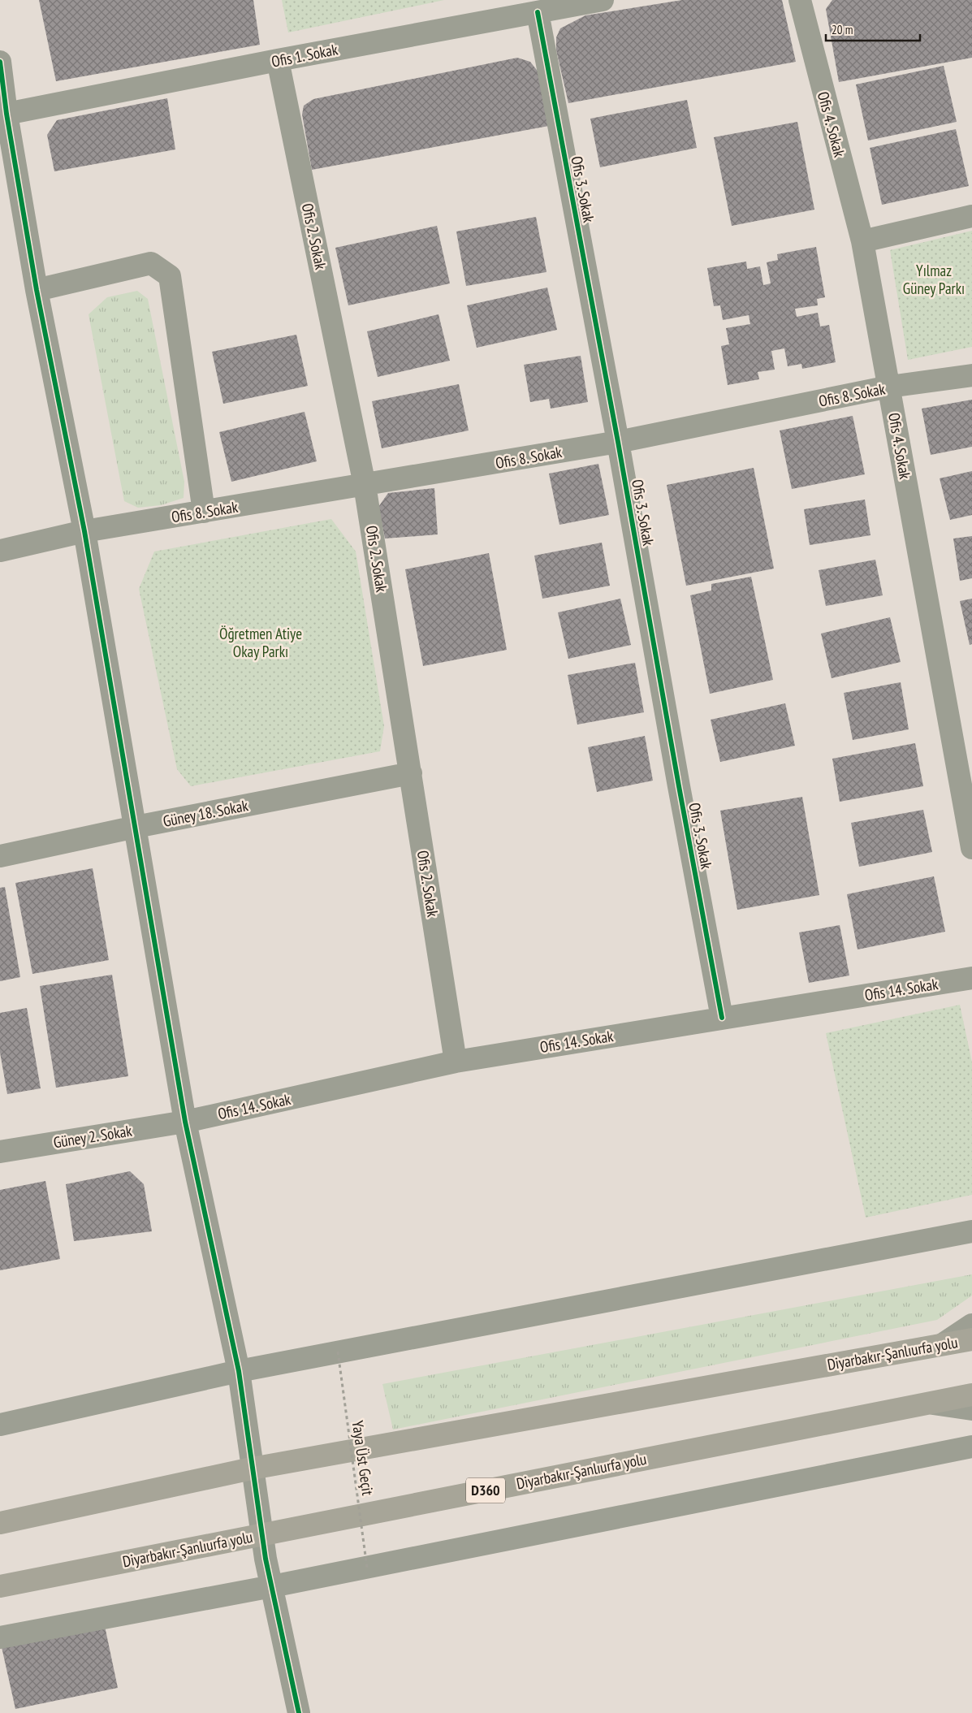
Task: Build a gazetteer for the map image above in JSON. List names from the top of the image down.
{
  "streets": {
    "highway": ["Diyarbakır-Şanlıurfa yolu", "D360"],
    "street": [
      "Ofis 1. Sokak",
      "Ofis 4. Sokak",
      "Ofis 3. Sokak",
      "Ofis 2. Sokak",
      "Ofis 8. Sokak",
      "Güney 18. Sokak",
      "Ofis 14. Sokak",
      "Güney 2. Sokak"
    ],
    "path": ["Yaya Üst Geçit"]
  },
  "crossings": [
    ["Ofis 1. Sokak", "Ofis 3. Sokak"],
    ["Ofis 1. Sokak", "Ofis 2. Sokak"],
    ["Ofis 4. Sokak", "Ofis 8. Sokak"],
    ["Ofis 3. Sokak", "Ofis 8. Sokak"],
    ["Ofis 3. Sokak", "Ofis 14. Sokak"],
    ["Ofis 2. Sokak", "Ofis 8. Sokak"],
    ["Ofis 2. Sokak", "Güney 18. Sokak"],
    ["Ofis 2. Sokak", "Ofis 14. Sokak"],
    ["Ofis 14. Sokak", "Güney 2. Sokak"]
  ],
  "parks": ["Yılmaz Güney Parkı", "Öğretmen Atiye Okay Parkı"],
  "scale_bar": "20 m"
}
